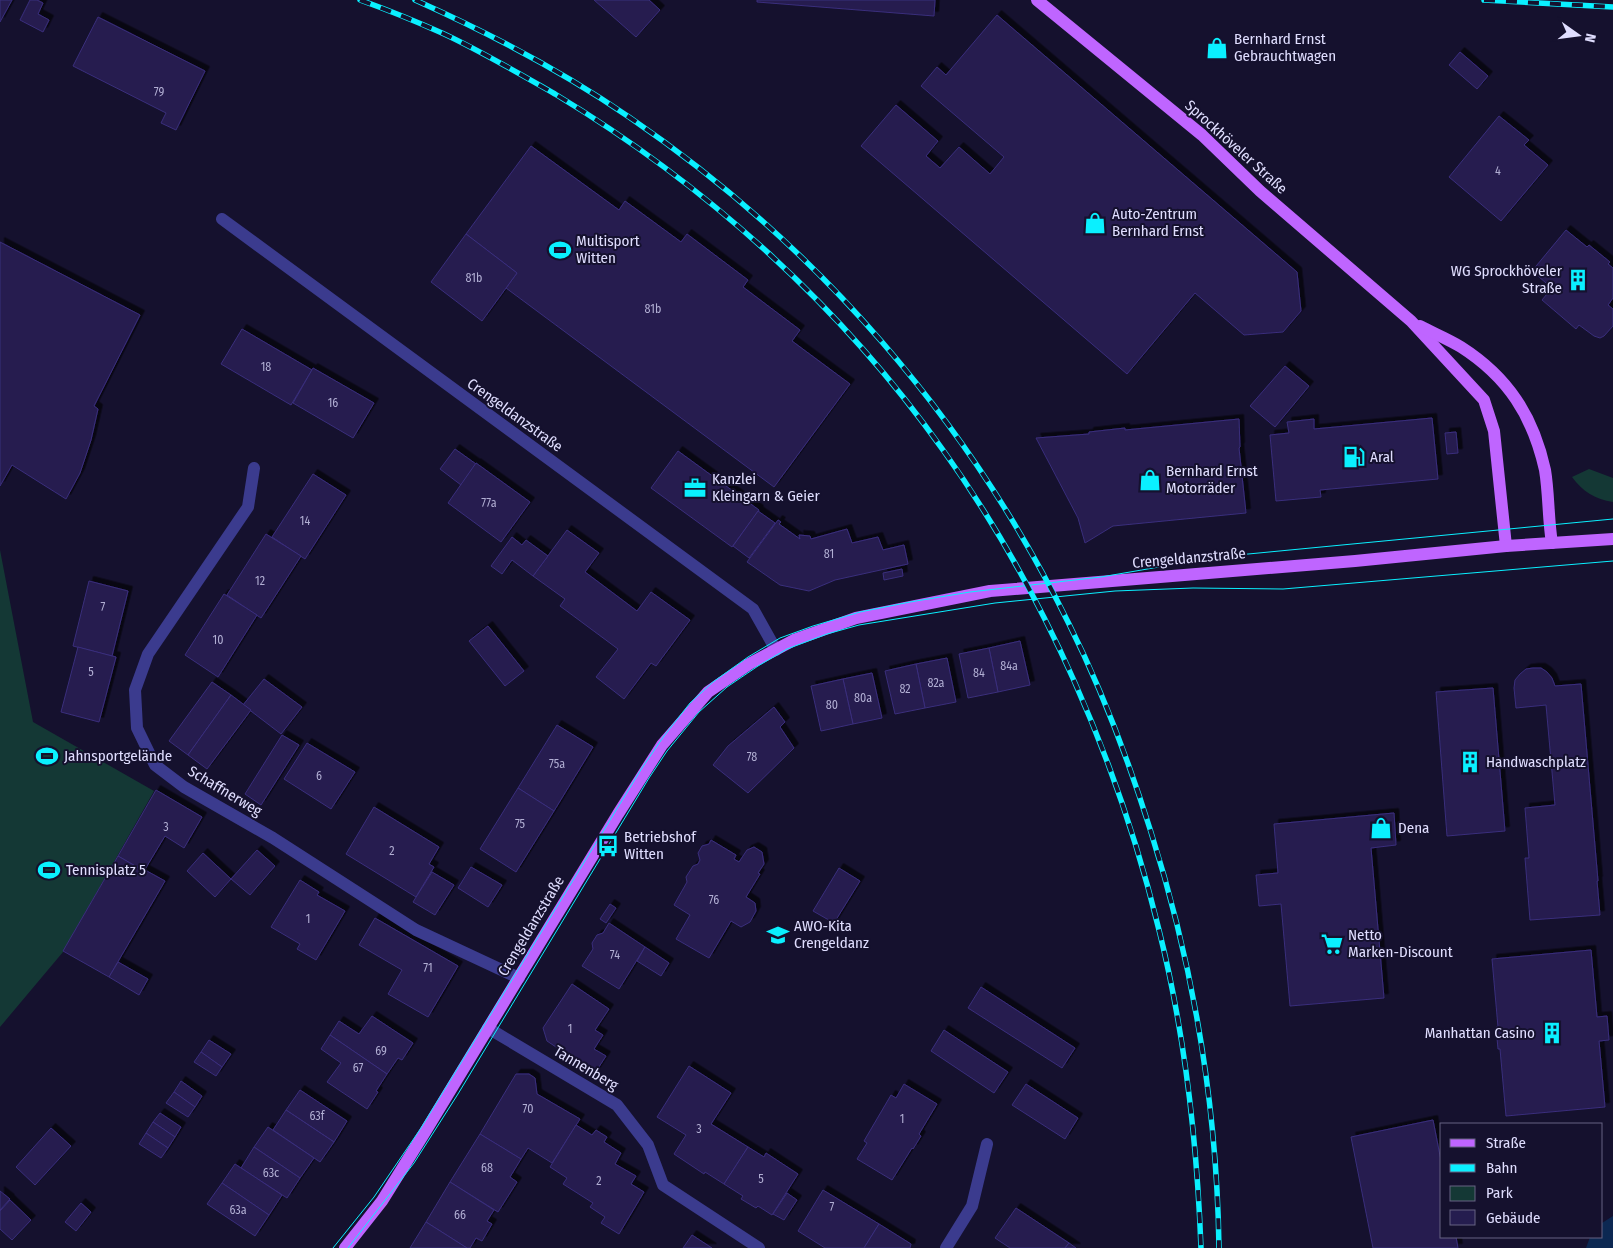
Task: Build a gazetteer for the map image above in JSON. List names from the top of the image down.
{
  "streets": {
    "main road": ["Sprockhöveler Straße", "Crengeldanzstraße"],
    "street": ["Schaffnerweg", "Tannenberg"]
  },
  "crossings": [
    ["Sprockhöveler Straße", "Crengeldanzstraße"],
    ["Crengeldanzstraße", "Schaffnerweg"],
    ["Crengeldanzstraße", "Tannenberg"]
  ],
  "places": {
    "shop": [
      "Bernhard Ernst Gebrauchtwagen",
      "Auto-Zentrum Bernhard Ernst",
      "Bernhard Ernst Motorräder",
      "Dena"
    ],
    "sports": ["Multisport Witten", "Jahnsportgelände", "Tennisplatz 5"],
    "building": ["WG Sprockhöveler Straße", "Handwaschplatz", "Manhattan Casino"],
    "fuel station": ["Aral"],
    "office": ["Kanzlei Kleingarn & Geier"],
    "bus stop": ["Betriebshof Witten"],
    "school or university": ["AWO-Kita Crengeldanz"],
    "supermarket": ["Netto Marken-Discount"]
  },
  "house_numbers": [
    "79",
    "4",
    "81b",
    "81b",
    "18",
    "16",
    "77a",
    "14",
    "81",
    "12",
    "7",
    "10",
    "84a",
    "5",
    "84",
    "82a",
    "82",
    "80a",
    "80",
    "78",
    "75a",
    "6",
    "75",
    "3",
    "2",
    "76",
    "1",
    "74",
    "71",
    "1",
    "69",
    "67",
    "70",
    "63f",
    "1",
    "3",
    "68",
    "63c",
    "5",
    "2",
    "7",
    "63a",
    "66"
  ],
  "legend": [
    "Straße",
    "Bahn",
    "Park",
    "Gebäude"
  ],
  "north": "right"
}
